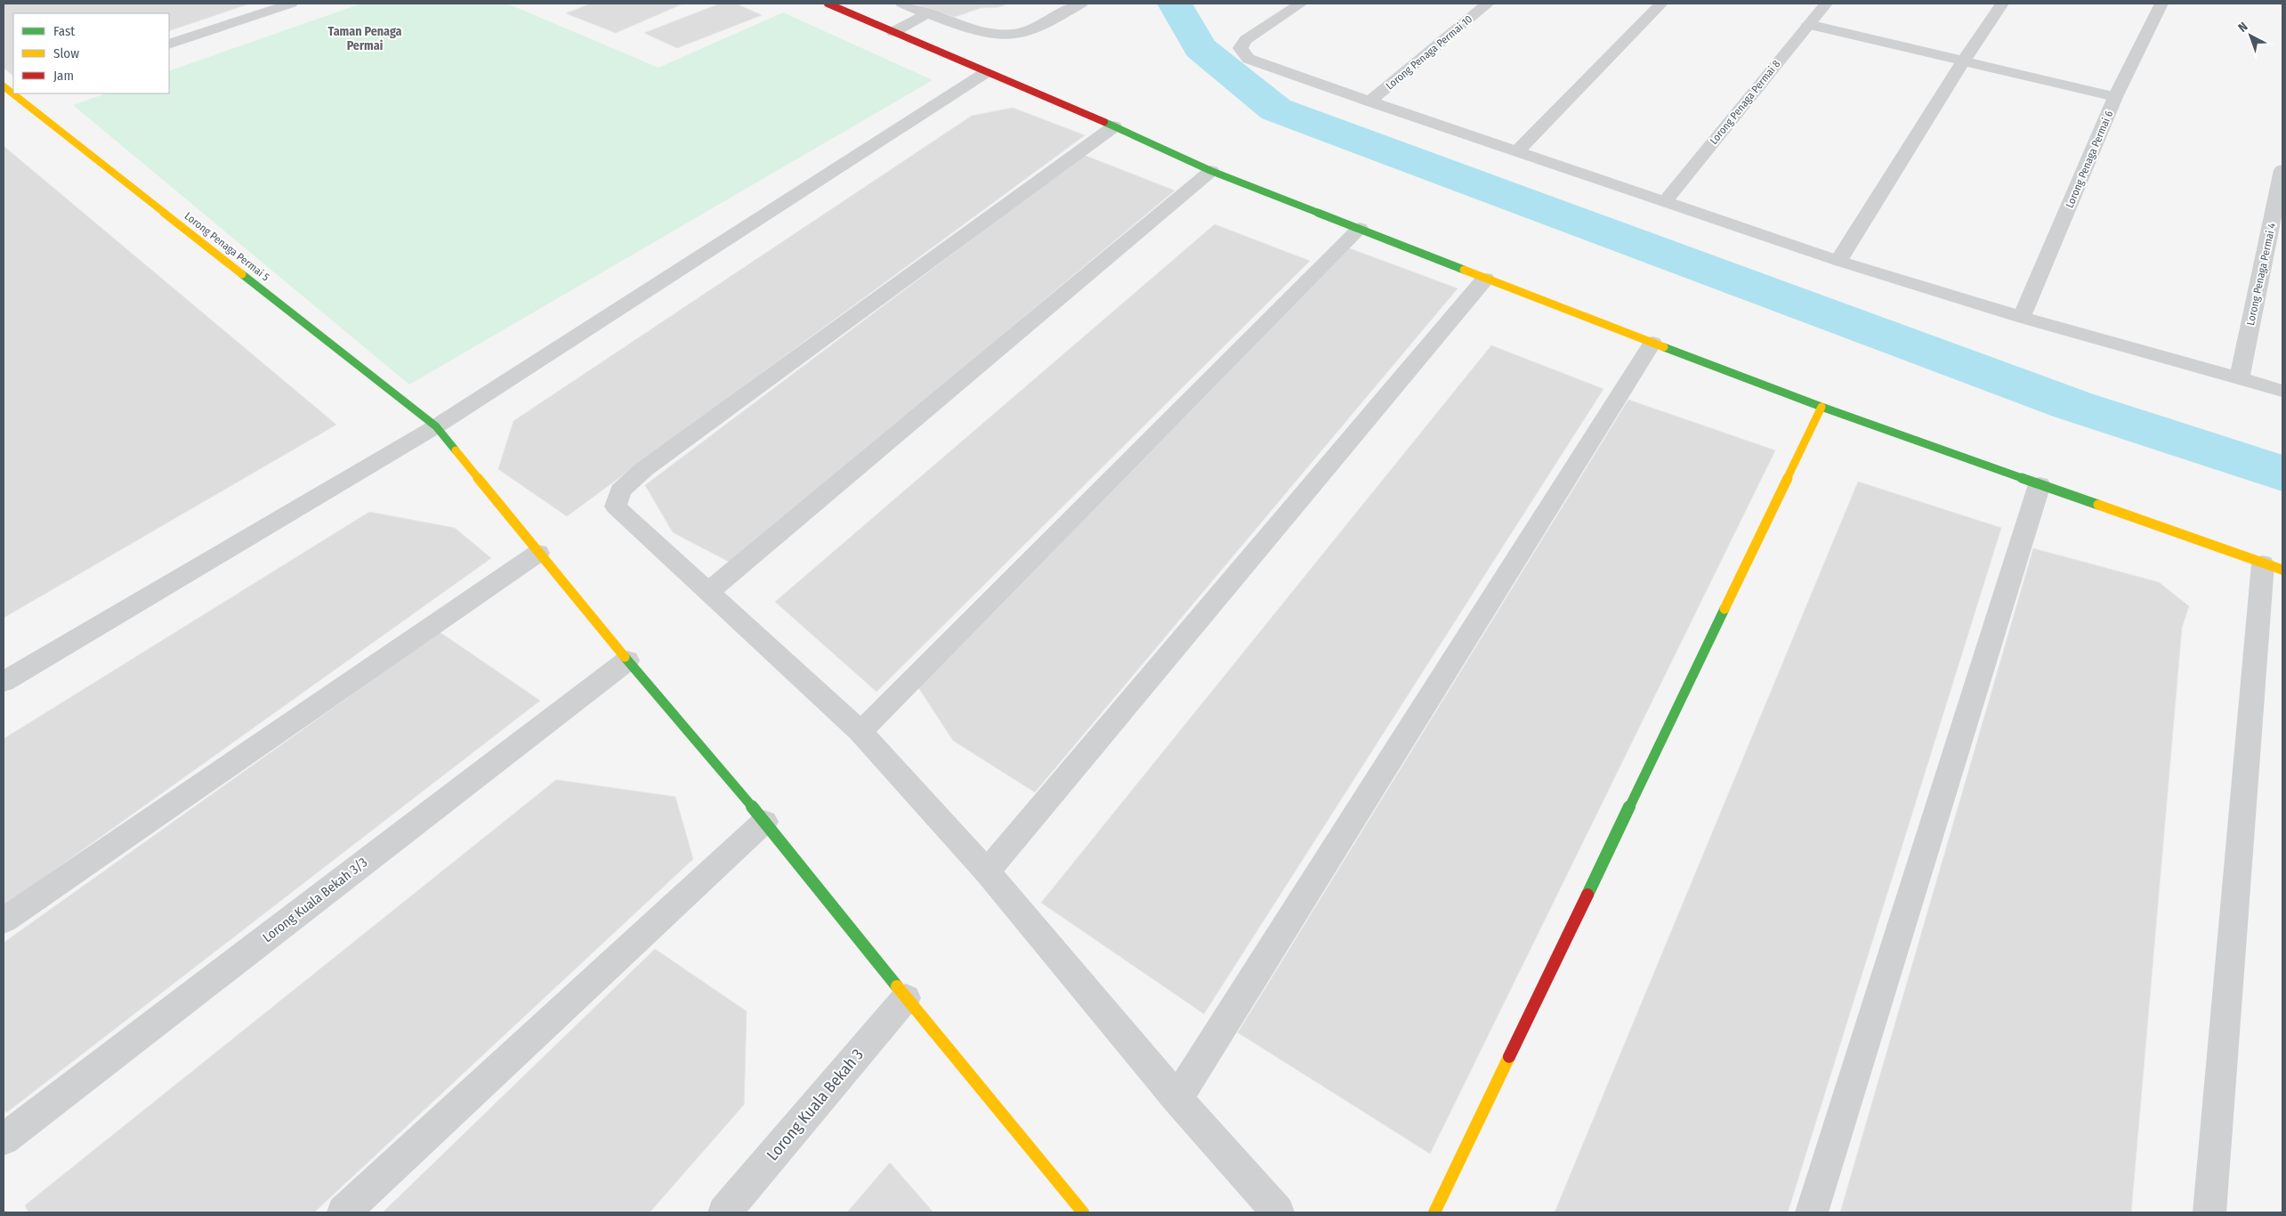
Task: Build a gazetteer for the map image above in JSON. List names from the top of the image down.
{
  "streets": {
    "street": [
      "Lorong Penaga Permai 10",
      "Lorong Penaga Permai 8",
      "Lorong Penaga Permai 6",
      "Lorong Penaga Permai 5",
      "Lorong Penaga Permai 4",
      "Lorong Kuala Bekah 3/3",
      "Lorong Kuala Bekah 3"
    ]
  },
  "crossings": [
    ["Lorong Penaga Permai 5", "Lorong Kuala Bekah 3/3"],
    ["Lorong Penaga Permai 5", "Lorong Kuala Bekah 3"]
  ],
  "districts": ["Taman Penaga Permai"],
  "legend": ["Fast", "Slow", "Jam"],
  "north": "top left"
}
